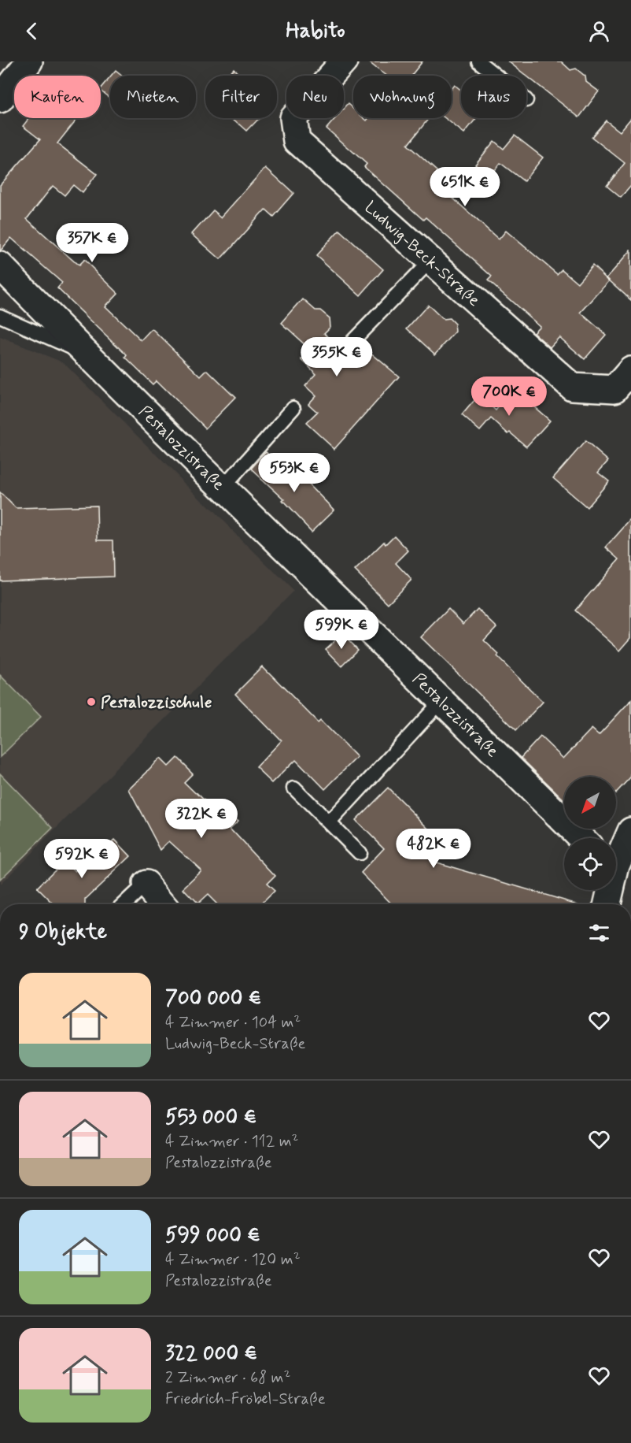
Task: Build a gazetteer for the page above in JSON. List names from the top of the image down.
{
  "streets": {
    "street": ["Ludwig-Beck-Straße", "Pestalozzistraße"]
  },
  "places": ["Pestalozzischule"],
  "north": "bottom left",
  "page": {
    "header": "Habito",
    "chip": [
      "Kaufen",
      "Mieten",
      "Filter",
      "Neu",
      "Wohnung",
      "Haus"
    ],
    "price": [
      "651K €",
      "357K €",
      "355K €",
      "700K €",
      "553K €",
      "599K €",
      "322K €",
      "482K €",
      "592K €"
    ],
    "heading": "9 Objekte",
    "list": [
      {
        "name": "700 000 €",
        "note": "4 Zimmer · 104 m² · Ludwig-Beck-Straße"
      },
      {
        "name": "553 000 €",
        "note": "4 Zimmer · 112 m² · Pestalozzistraße"
      },
      {
        "name": "599 000 €",
        "note": "4 Zimmer · 120 m² · Pestalozzistraße"
      },
      {
        "name": "322 000 €",
        "note": "2 Zimmer · 68 m² · Friedrich-Fröbel-Straße"
      }
    ]
  }
}
